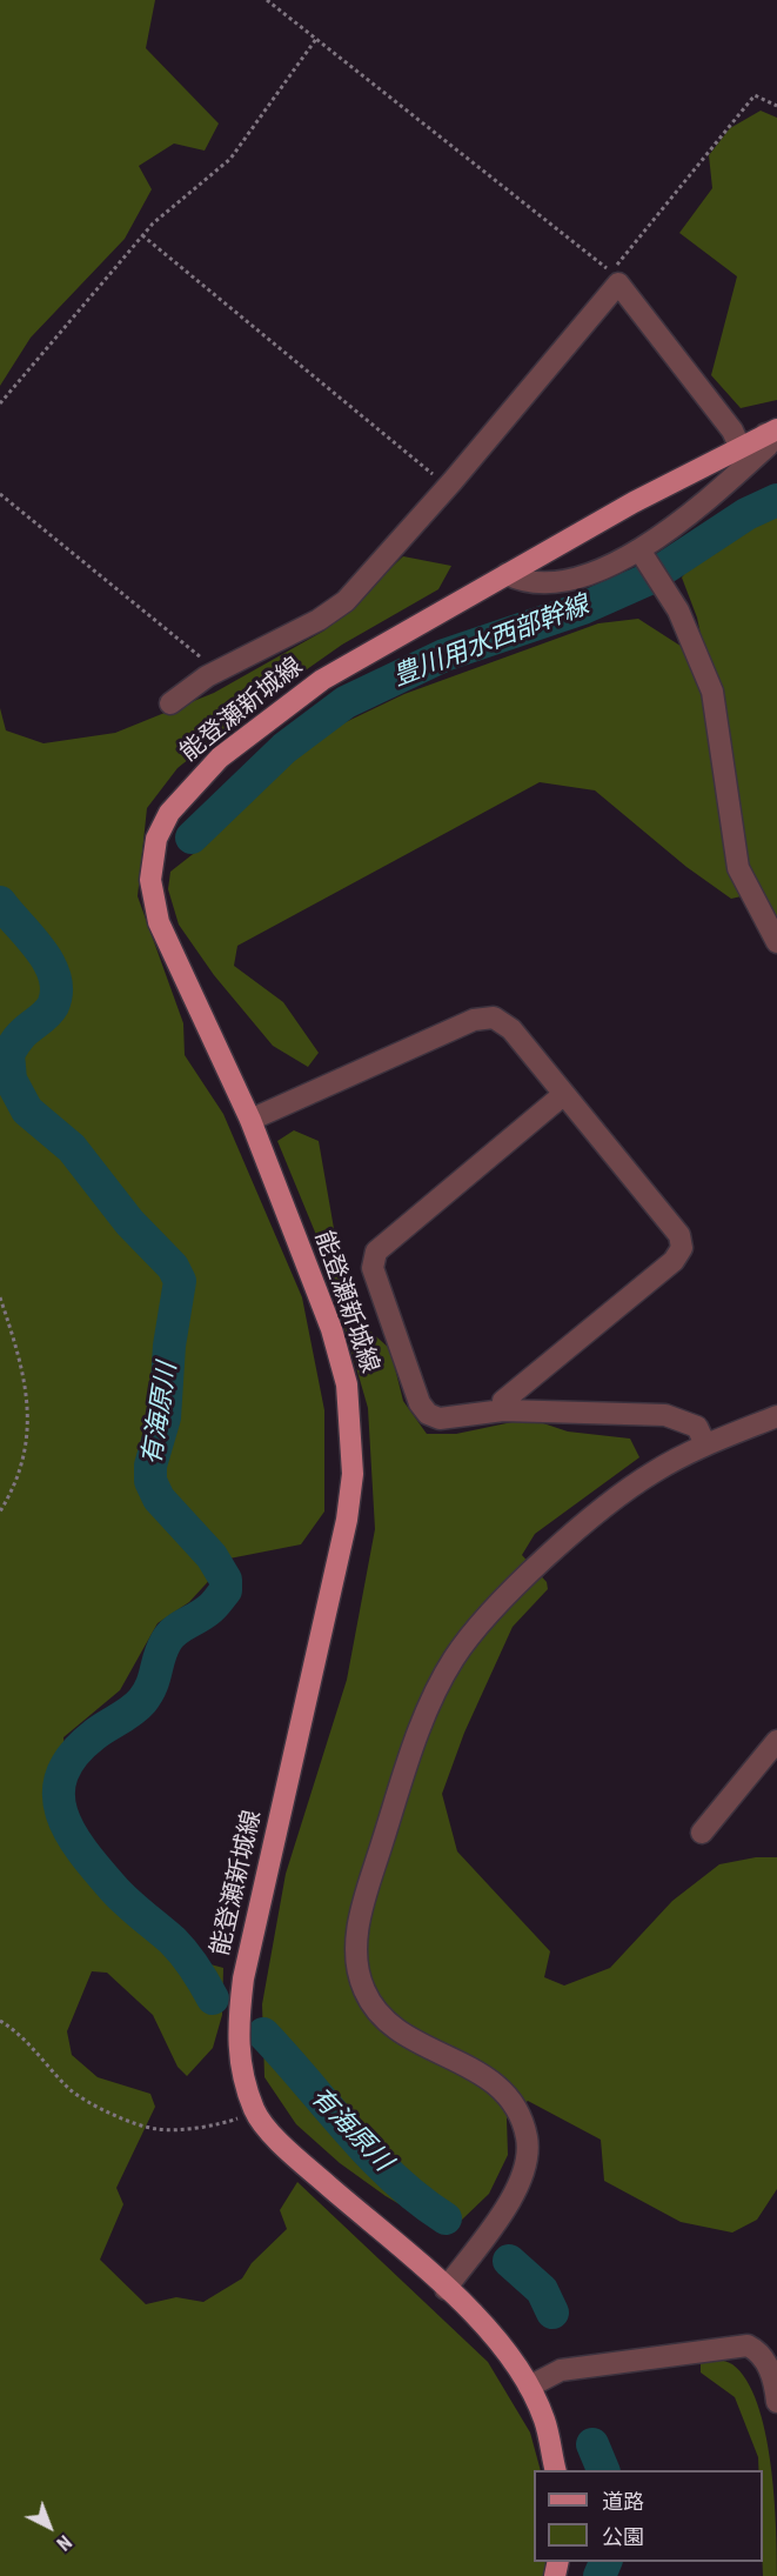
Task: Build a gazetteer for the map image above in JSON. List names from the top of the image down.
{
  "streets": {
    "main road": ["能登瀬新城線"]
  },
  "water": ["豊川用水西部幹線", "有海原川"],
  "legend": ["道路", "公園"],
  "north": "bottom right"
}
